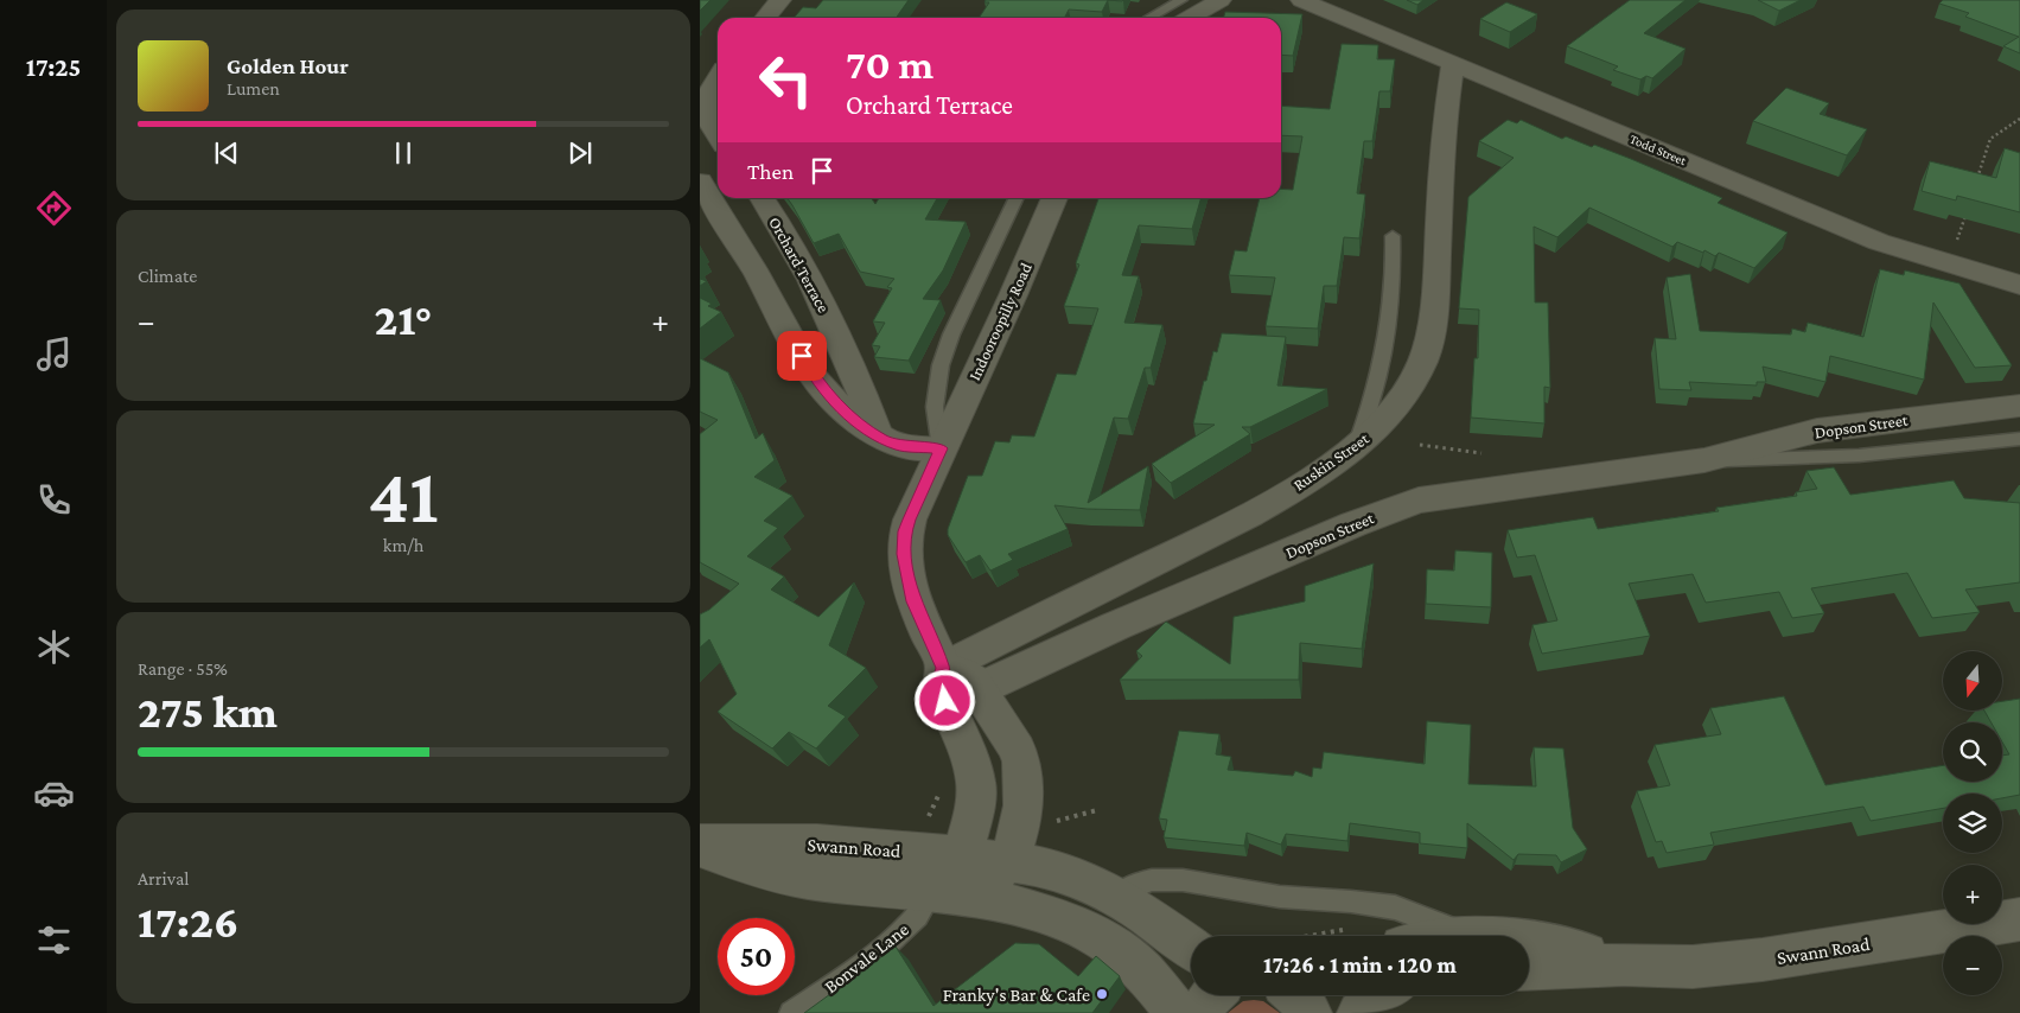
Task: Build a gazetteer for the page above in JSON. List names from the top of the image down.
{
  "streets": {
    "street": [
      "Todd Street",
      "Orchard Terrace",
      "Indooroopilly Road",
      "Dopson Street",
      "Ruskin Street",
      "Swann Road"
    ],
    "lane": ["Bonvale Lane"]
  },
  "crossings": [
    ["Todd Street", "Ruskin Street"],
    ["Indooroopilly Road", "Ruskin Street"],
    ["Indooroopilly Road", "Swann Road"],
    ["Swann Road", "Bonvale Lane"]
  ],
  "places": ["Franky's Bar & Cafe"],
  "north": "bottom",
  "page": {
    "tabs": "17:25",
    "turn": ["70 m", "Orchard Terrace"],
    "song": ["Golden Hour", "Lumen"],
    "then": "Then",
    "tile": [
      "Climate",
      ["41", "km/h"],
      ["Range · 55%", "275 km"],
      ["Arrival", "17:26"]
    ],
    "heat": ["−", "21°", "+"],
    "map_buttons": ["+", "−"],
    "limit": "50",
    "trip": "17:26 · 1 min · 120 m"
  }
}
